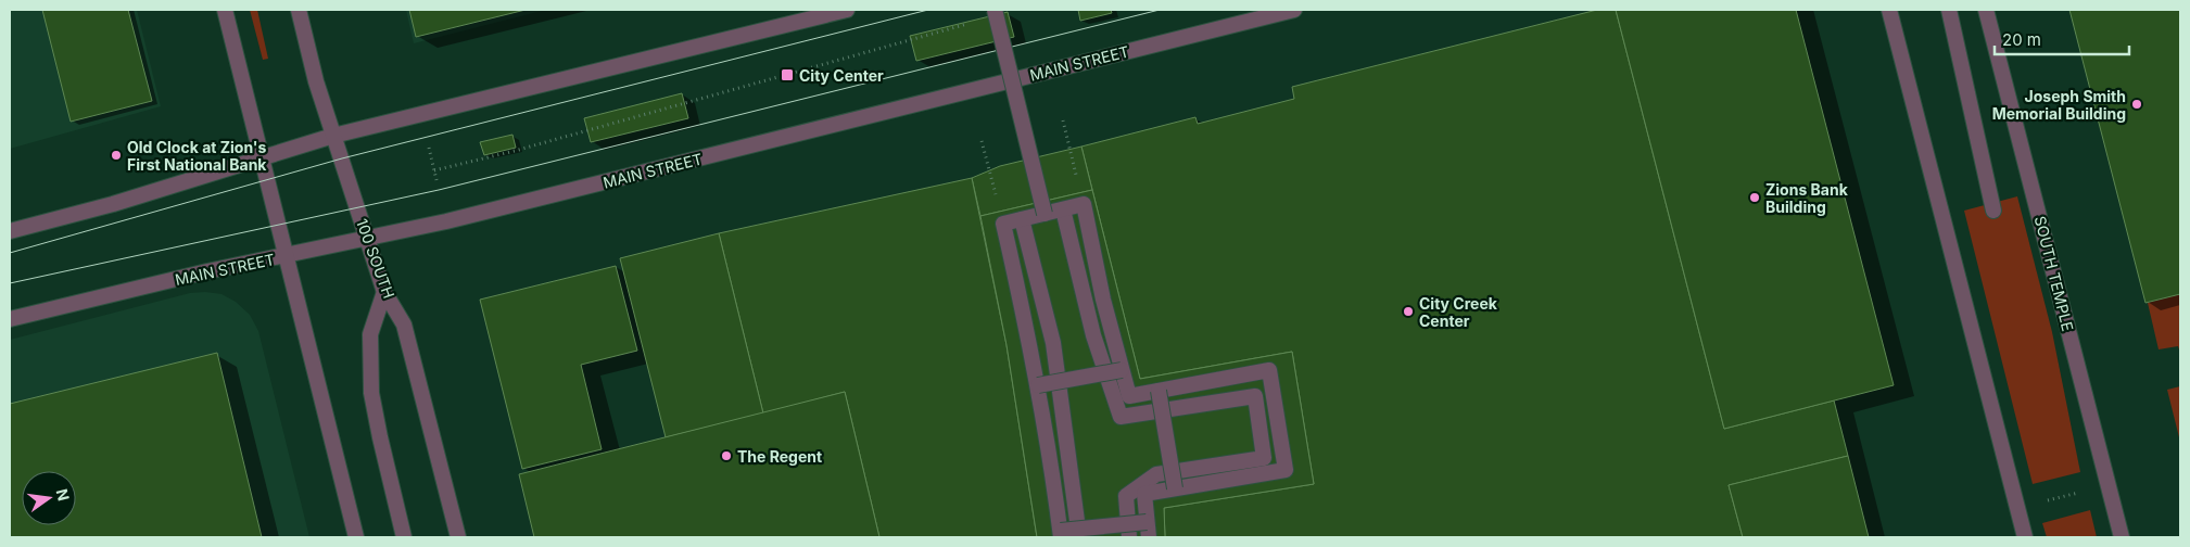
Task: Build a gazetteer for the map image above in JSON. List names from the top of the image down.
{
  "streets": {
    "street": ["MAIN STREET", "100 SOUTH", "SOUTH TEMPLE"]
  },
  "crossings": [
    ["MAIN STREET", "100 SOUTH"]
  ],
  "places": {
    "transit": ["City Center"],
    "other": [
      "Joseph Smith Memorial Building",
      "Old Clock at Zion's First National Bank",
      "Zions Bank Building",
      "City Creek Center",
      "The Regent"
    ]
  },
  "scale_bar": "20 m",
  "north": "right"
}
